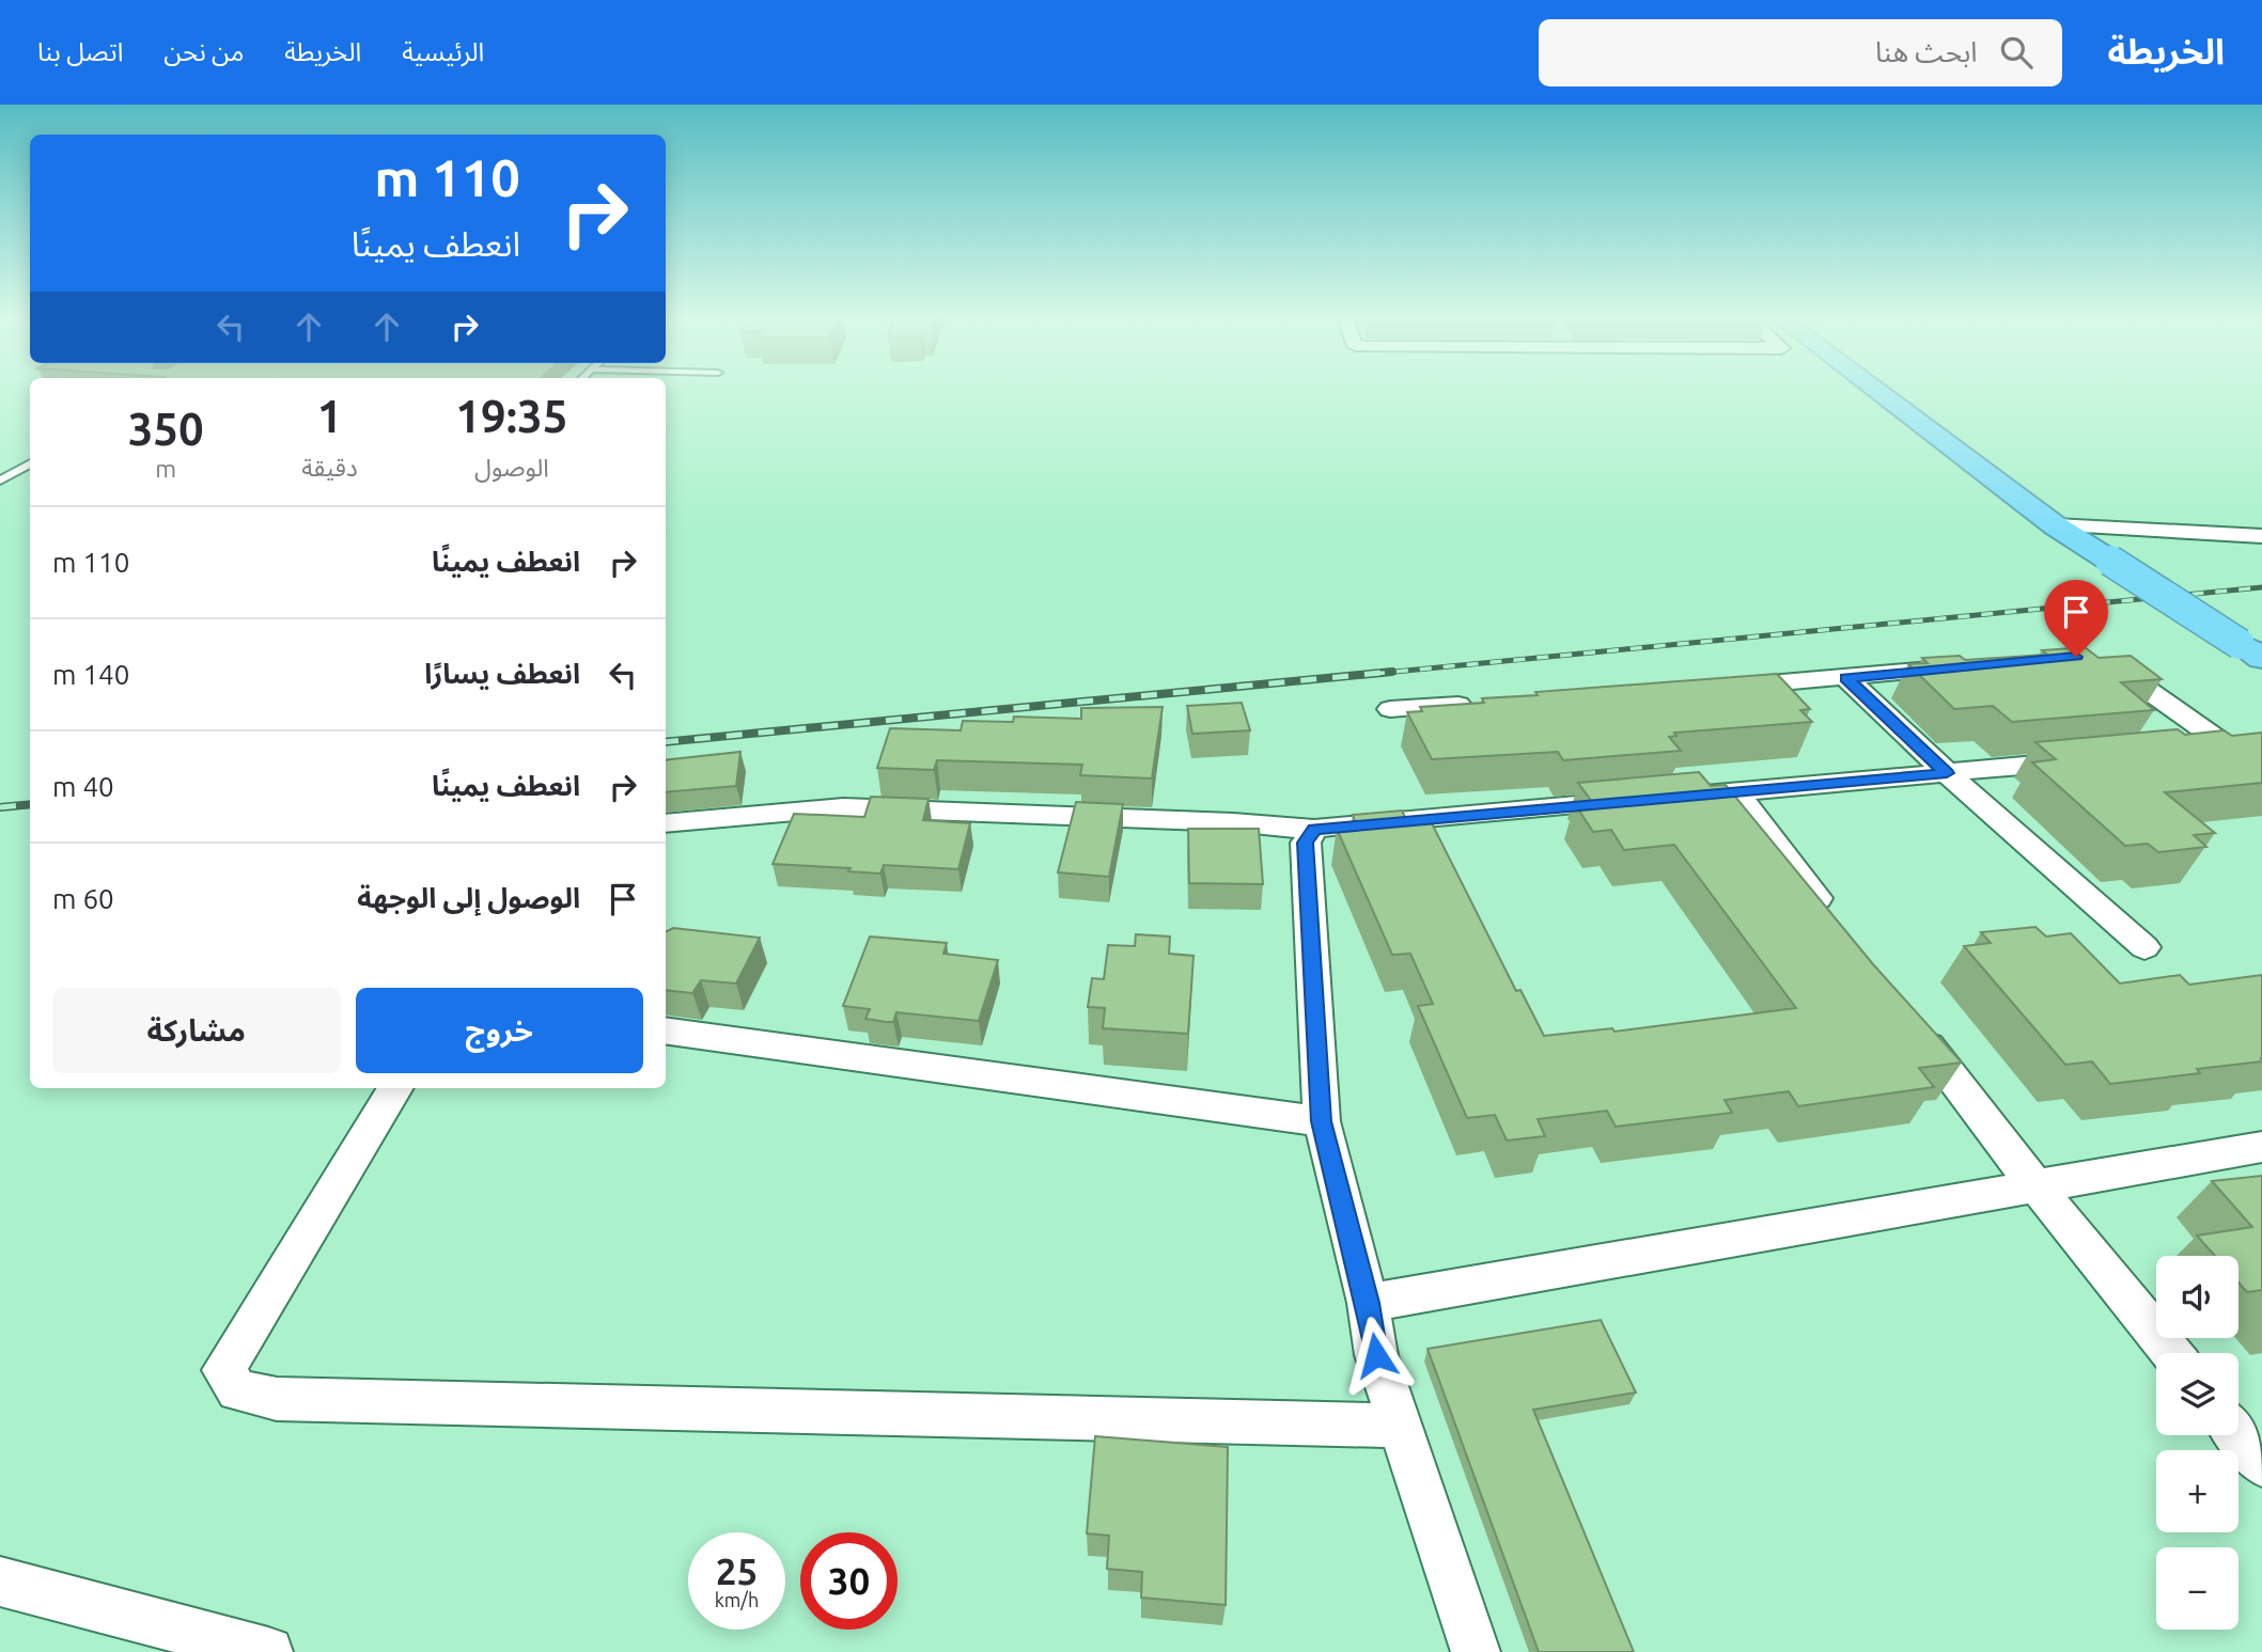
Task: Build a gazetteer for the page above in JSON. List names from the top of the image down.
{
  "page": {
    "header": "الخريطة",
    "search": "ابحث هنا",
    "nav": [
      "الرئيسية",
      "الخريطة",
      "من نحن",
      "اتصل بنا"
    ],
    "turn": ["110 m", "انعطف يمينًا"],
    "eta": [
      "19:35",
      "الوصول",
      "1",
      "دقيقة",
      "350",
      "m"
    ],
    "list": [
      {
        "name": "انعطف يمينًا",
        "value": "110 m"
      },
      {
        "name": "انعطف يسارًا",
        "value": "140 m"
      },
      {
        "name": "انعطف يمينًا",
        "value": "40 m"
      },
      {
        "name": "الوصول إلى الوجهة",
        "value": "60 m"
      }
    ],
    "buttons": ["خروج", "مشاركة"],
    "map_buttons": ["+", "−"],
    "speed": "25 km/h",
    "limit": "30"
  }
}
